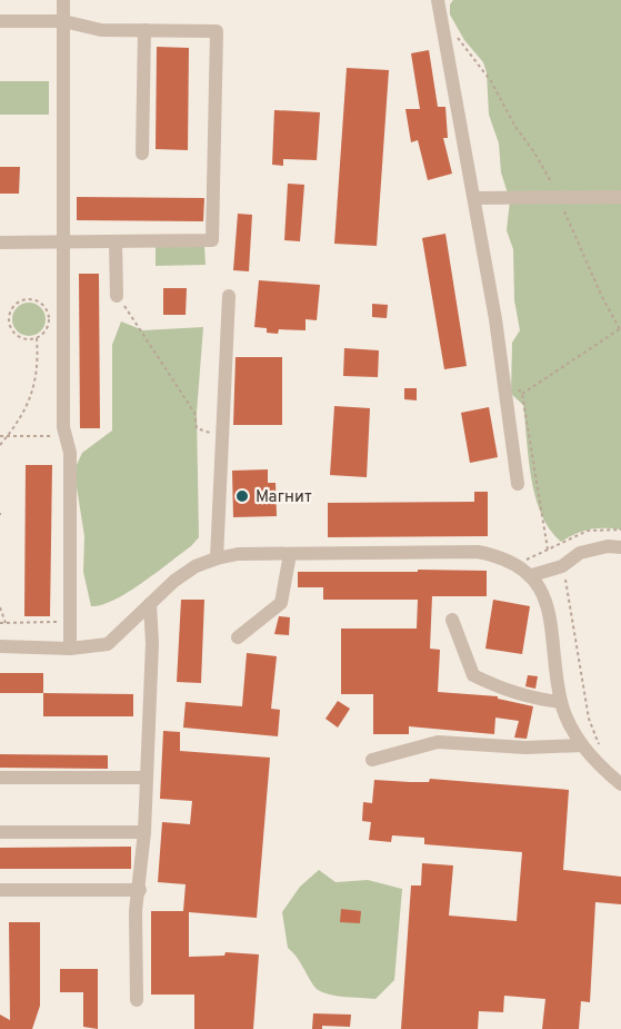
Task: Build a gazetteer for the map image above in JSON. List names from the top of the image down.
{
  "places": ["Магнит"]
}
